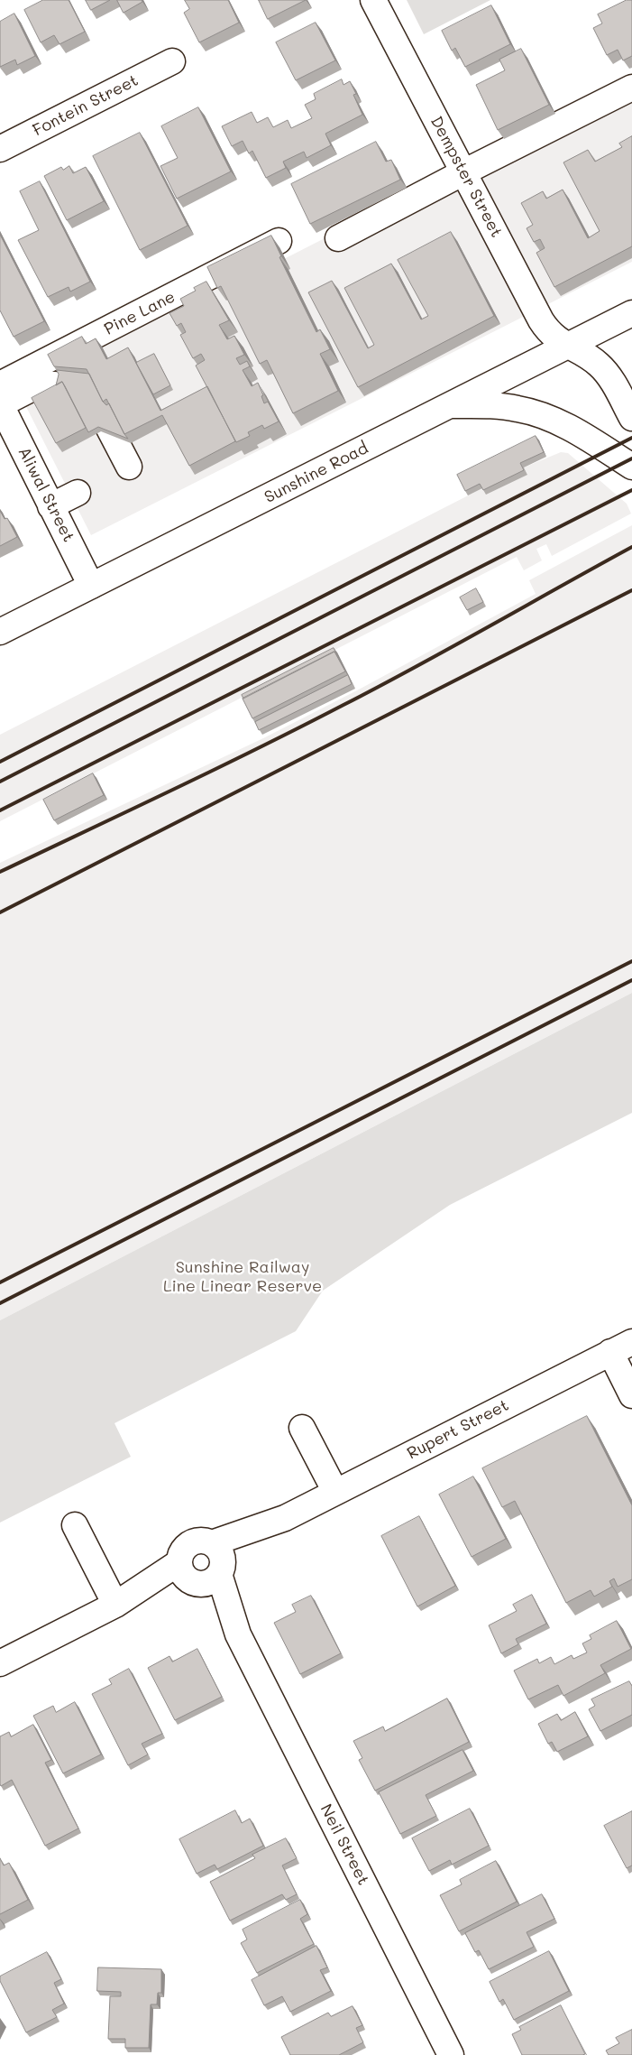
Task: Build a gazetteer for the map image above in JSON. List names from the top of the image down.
{
  "streets": {
    "street": [
      "Fontein Street",
      "Dempster Street",
      "Pine Lane",
      "Sunshine Road",
      "Aliwal Street",
      "Rupert Street",
      "Neil Street"
    ]
  },
  "crossings": [
    ["Dempster Street", "Sunshine Road"],
    ["Sunshine Road", "Aliwal Street"],
    ["Rupert Street", "Neil Street"]
  ],
  "parks": ["Sunshine Railway Line Linear Reserve"]
}
